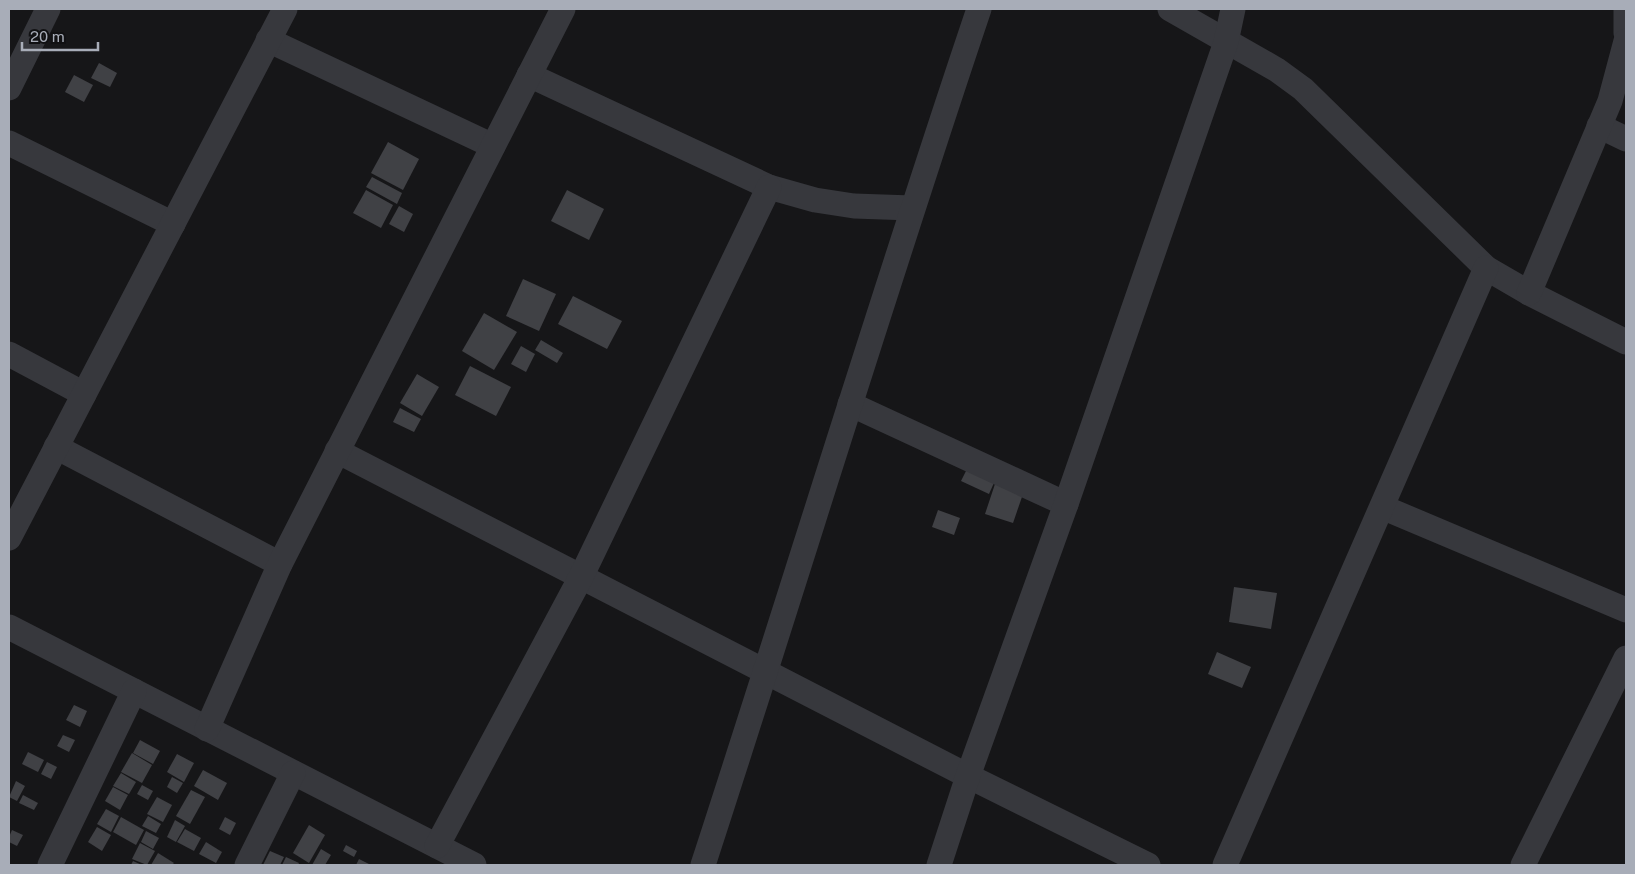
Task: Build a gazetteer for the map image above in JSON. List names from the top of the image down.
{
  "scale_bar": "20 m"
}
